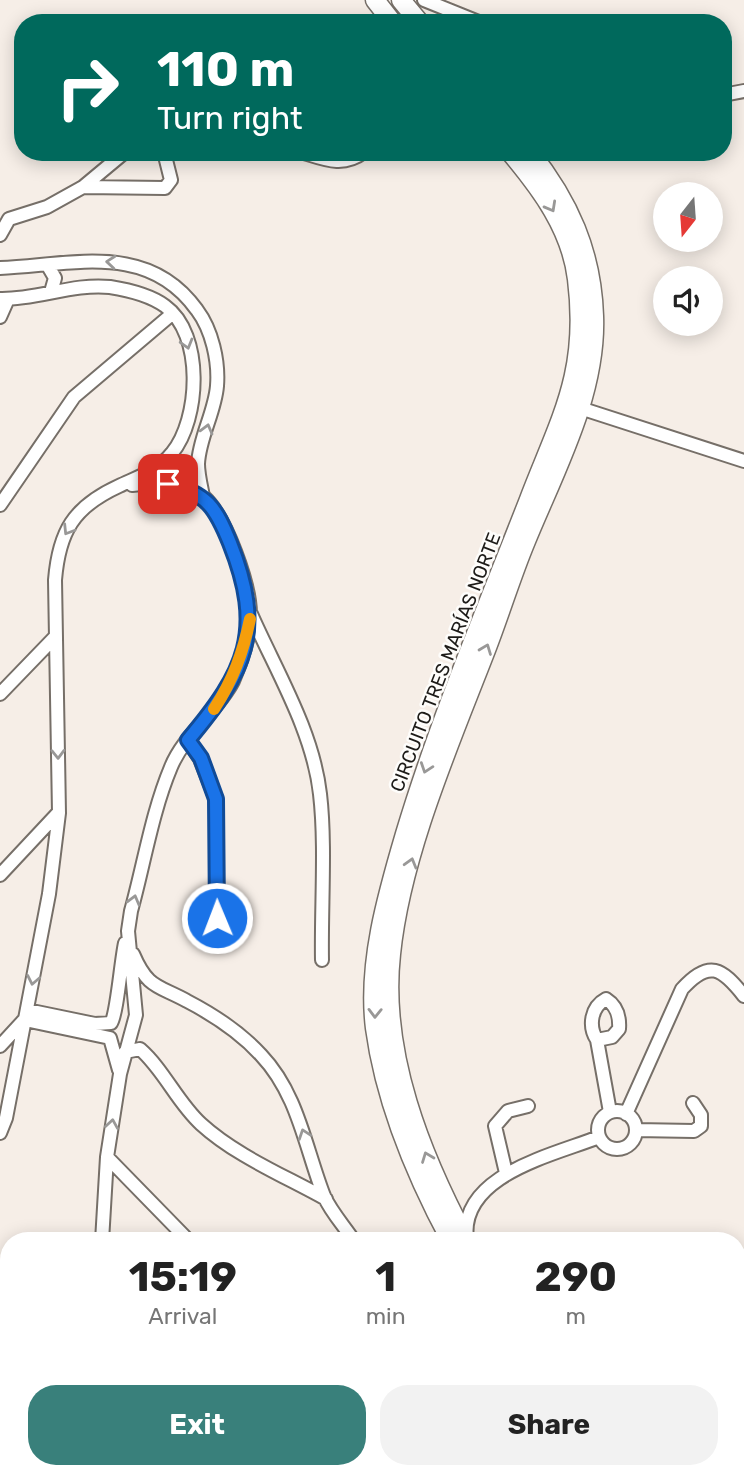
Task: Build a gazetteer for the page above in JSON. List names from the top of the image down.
{
  "streets": {
    "street": ["CIRCUITO TRES MARÍAS NORTE"]
  },
  "north": "bottom",
  "page": {
    "turn": ["110 m", "Turn right"],
    "eta": [
      "15:19",
      "Arrival",
      "1",
      "min",
      "290",
      "m"
    ],
    "buttons": ["Exit", "Share"]
  }
}
